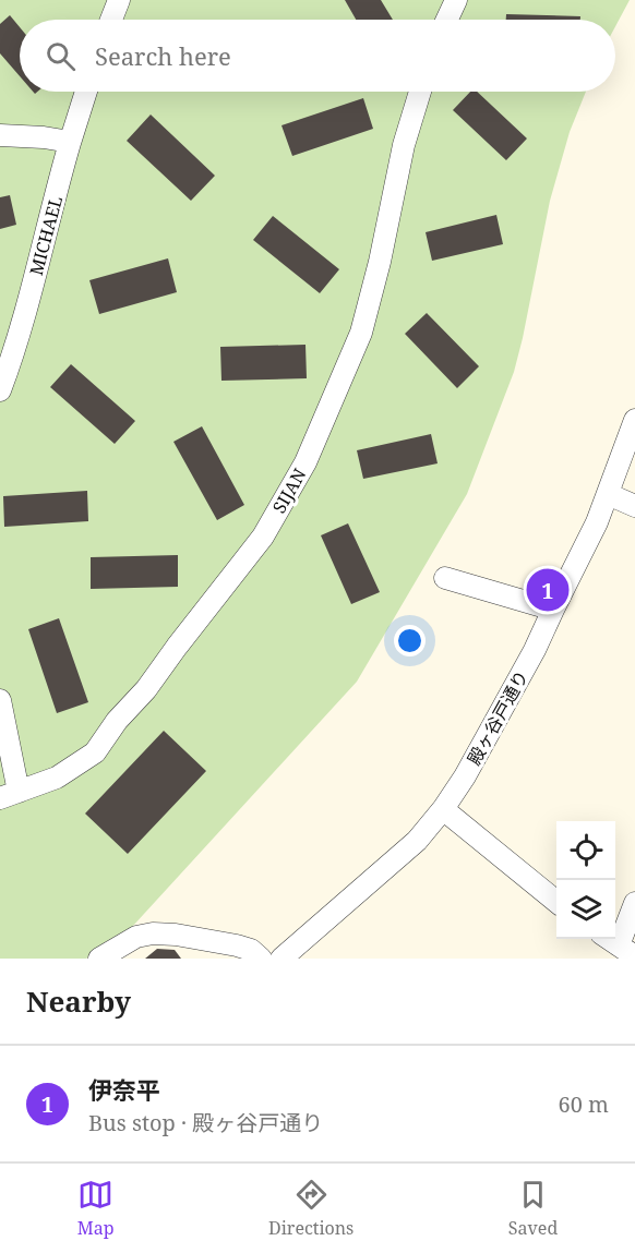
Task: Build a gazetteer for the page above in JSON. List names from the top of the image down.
{
  "streets": {
    "street": ["MICHAEL", "SIJAN", "殿ヶ谷戸通り"]
  },
  "page": {
    "search": "Search here",
    "pins": "1",
    "heading": "Nearby",
    "list": [
      {
        "mark": "1",
        "name": "伊奈平",
        "note": "Bus stop · 殿ヶ谷戸通り",
        "value": "60 m"
      }
    ],
    "nav": ["Map", "Directions", "Saved"]
  }
}
